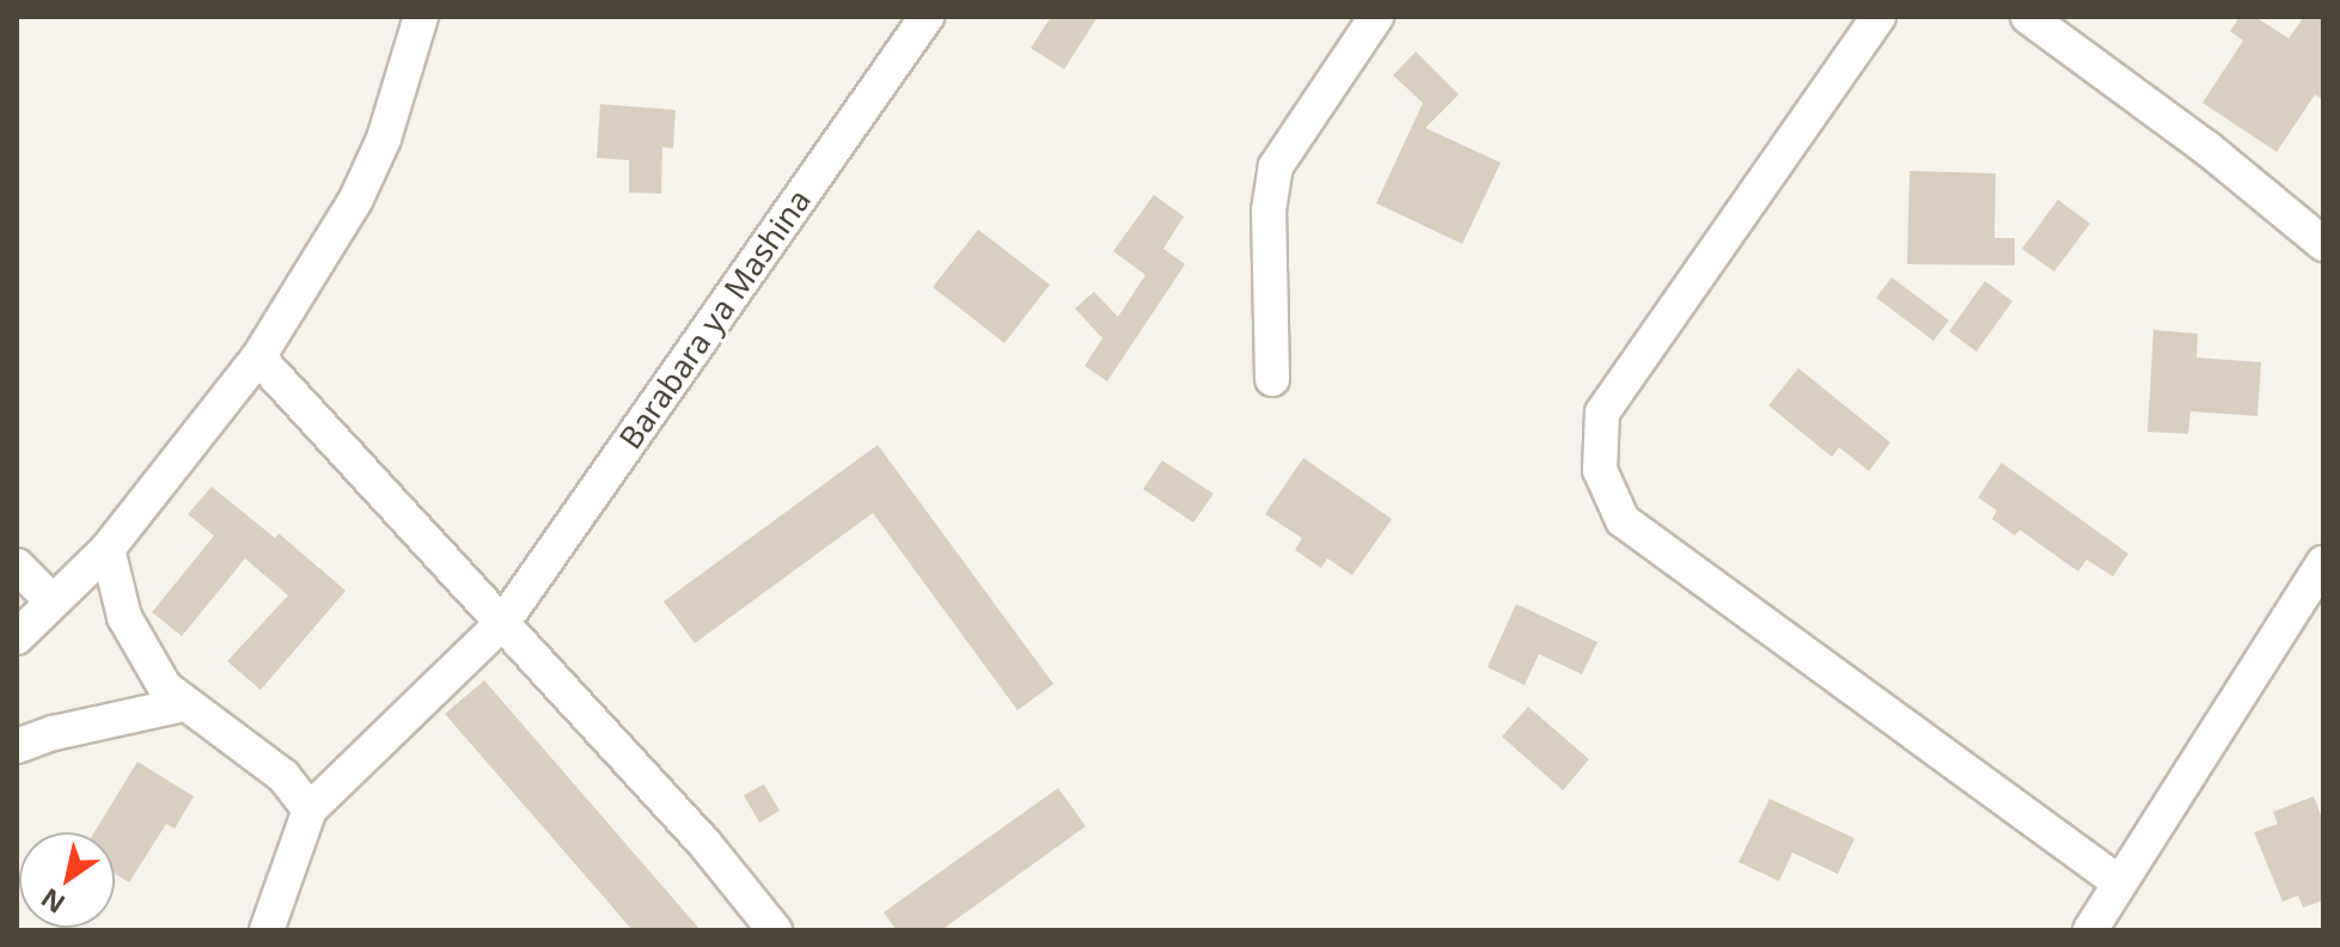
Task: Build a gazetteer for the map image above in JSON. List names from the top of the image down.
{
  "streets": {
    "street": ["Barabara ya Mashina"]
  },
  "north": "bottom left"
}
